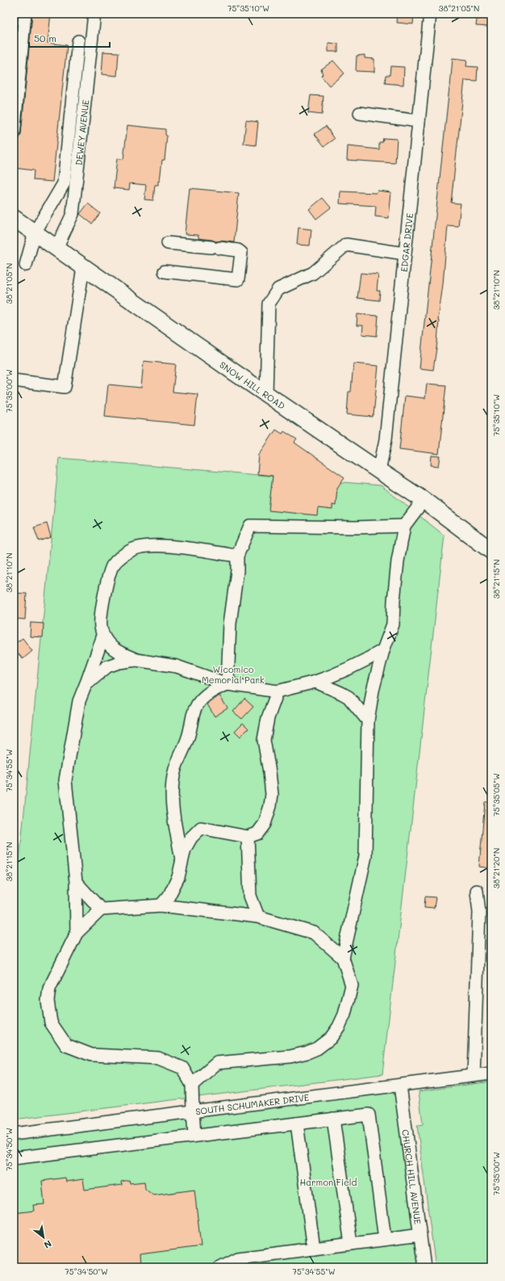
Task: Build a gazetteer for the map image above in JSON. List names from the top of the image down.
{
  "streets": {
    "main road": ["SNOW HILL ROAD"],
    "street": [
      "DEWEY AVENUE",
      "EDGAR DRIVE",
      "SOUTH SCHUMAKER DRIVE",
      "CHURCH HILL AVENUE"
    ]
  },
  "crossings": [
    ["DEWEY AVENUE", "SNOW HILL ROAD"],
    ["EDGAR DRIVE", "SNOW HILL ROAD"],
    ["SOUTH SCHUMAKER DRIVE", "CHURCH HILL AVENUE"]
  ],
  "parks": ["Wicomico Memorial Park", "Harmon Field"],
  "scale_bar": "50 m",
  "north": "bottom right",
  "coordinates": [
    "75°35'10\"W",
    "38°21'05\"N",
    "38°21'10\"N",
    "75°35'00\"W",
    "38°21'15\"N",
    "75°34'55\"W",
    "75°35'05\"W",
    "38°21'20\"N",
    "75°34'50\"W"
  ]
}
